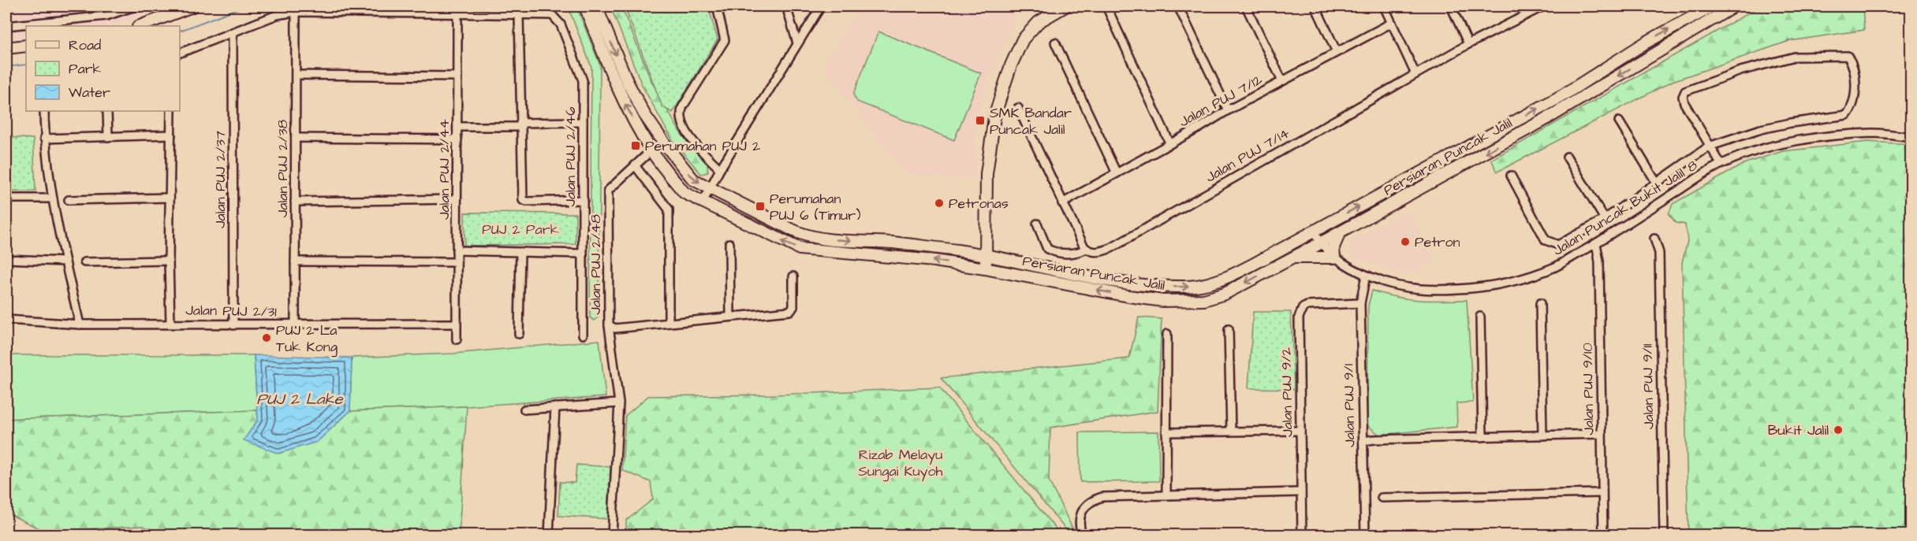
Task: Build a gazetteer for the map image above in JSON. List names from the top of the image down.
{
  "streets": {
    "main road": ["Persiaran Puncak Jalil"],
    "street": [
      "Jalan PUJ 7/12",
      "Jalan PUJ 7/14",
      "Jalan PUJ 2/46",
      "Jalan PUJ 2/38",
      "Jalan PUJ 2/44",
      "Jalan PUJ 2/37",
      "Jalan Puncak Bukit Jalil 8",
      "Jalan PUJ 2/48",
      "Jalan PUJ 2/31",
      "Jalan PUJ 9/11",
      "Jalan PUJ 9/10",
      "Jalan PUJ 9/2",
      "Jalan PUJ 9/1"
    ]
  },
  "crossings": [
    ["Jalan PUJ 2/46", "Jalan PUJ 2/48"],
    ["Persiaran Puncak Jalil", "Jalan Puncak Bukit Jalil 8"],
    ["Persiaran Puncak Jalil", "Jalan PUJ 2/48"],
    ["Jalan PUJ 2/38", "Jalan PUJ 2/31"],
    ["Jalan PUJ 2/44", "Jalan PUJ 2/48"],
    ["Jalan PUJ 2/44", "Jalan PUJ 2/31"],
    ["Jalan PUJ 2/37", "Jalan PUJ 2/31"],
    ["Jalan Puncak Bukit Jalil 8", "Jalan PUJ 9/10"],
    ["Jalan Puncak Bukit Jalil 8", "Jalan PUJ 9/1"],
    ["Jalan PUJ 9/2", "Jalan PUJ 9/1"]
  ],
  "water": ["PUJ 2 Lake"],
  "parks": ["PUJ 2 Park", "Rizab Melayu Sungai Kuyoh"],
  "places": {
    "transit": ["SMK Bandar Puncak Jalil", "Perumahan PUJ 2", "Perumahan PUJ 6 (Timur)"],
    "other": [
      "Petronas",
      "Petron",
      "PUJ 2 La Tuk Kong",
      "Bukit Jalil"
    ]
  },
  "legend": ["Road", "Park", "Water"]
}
